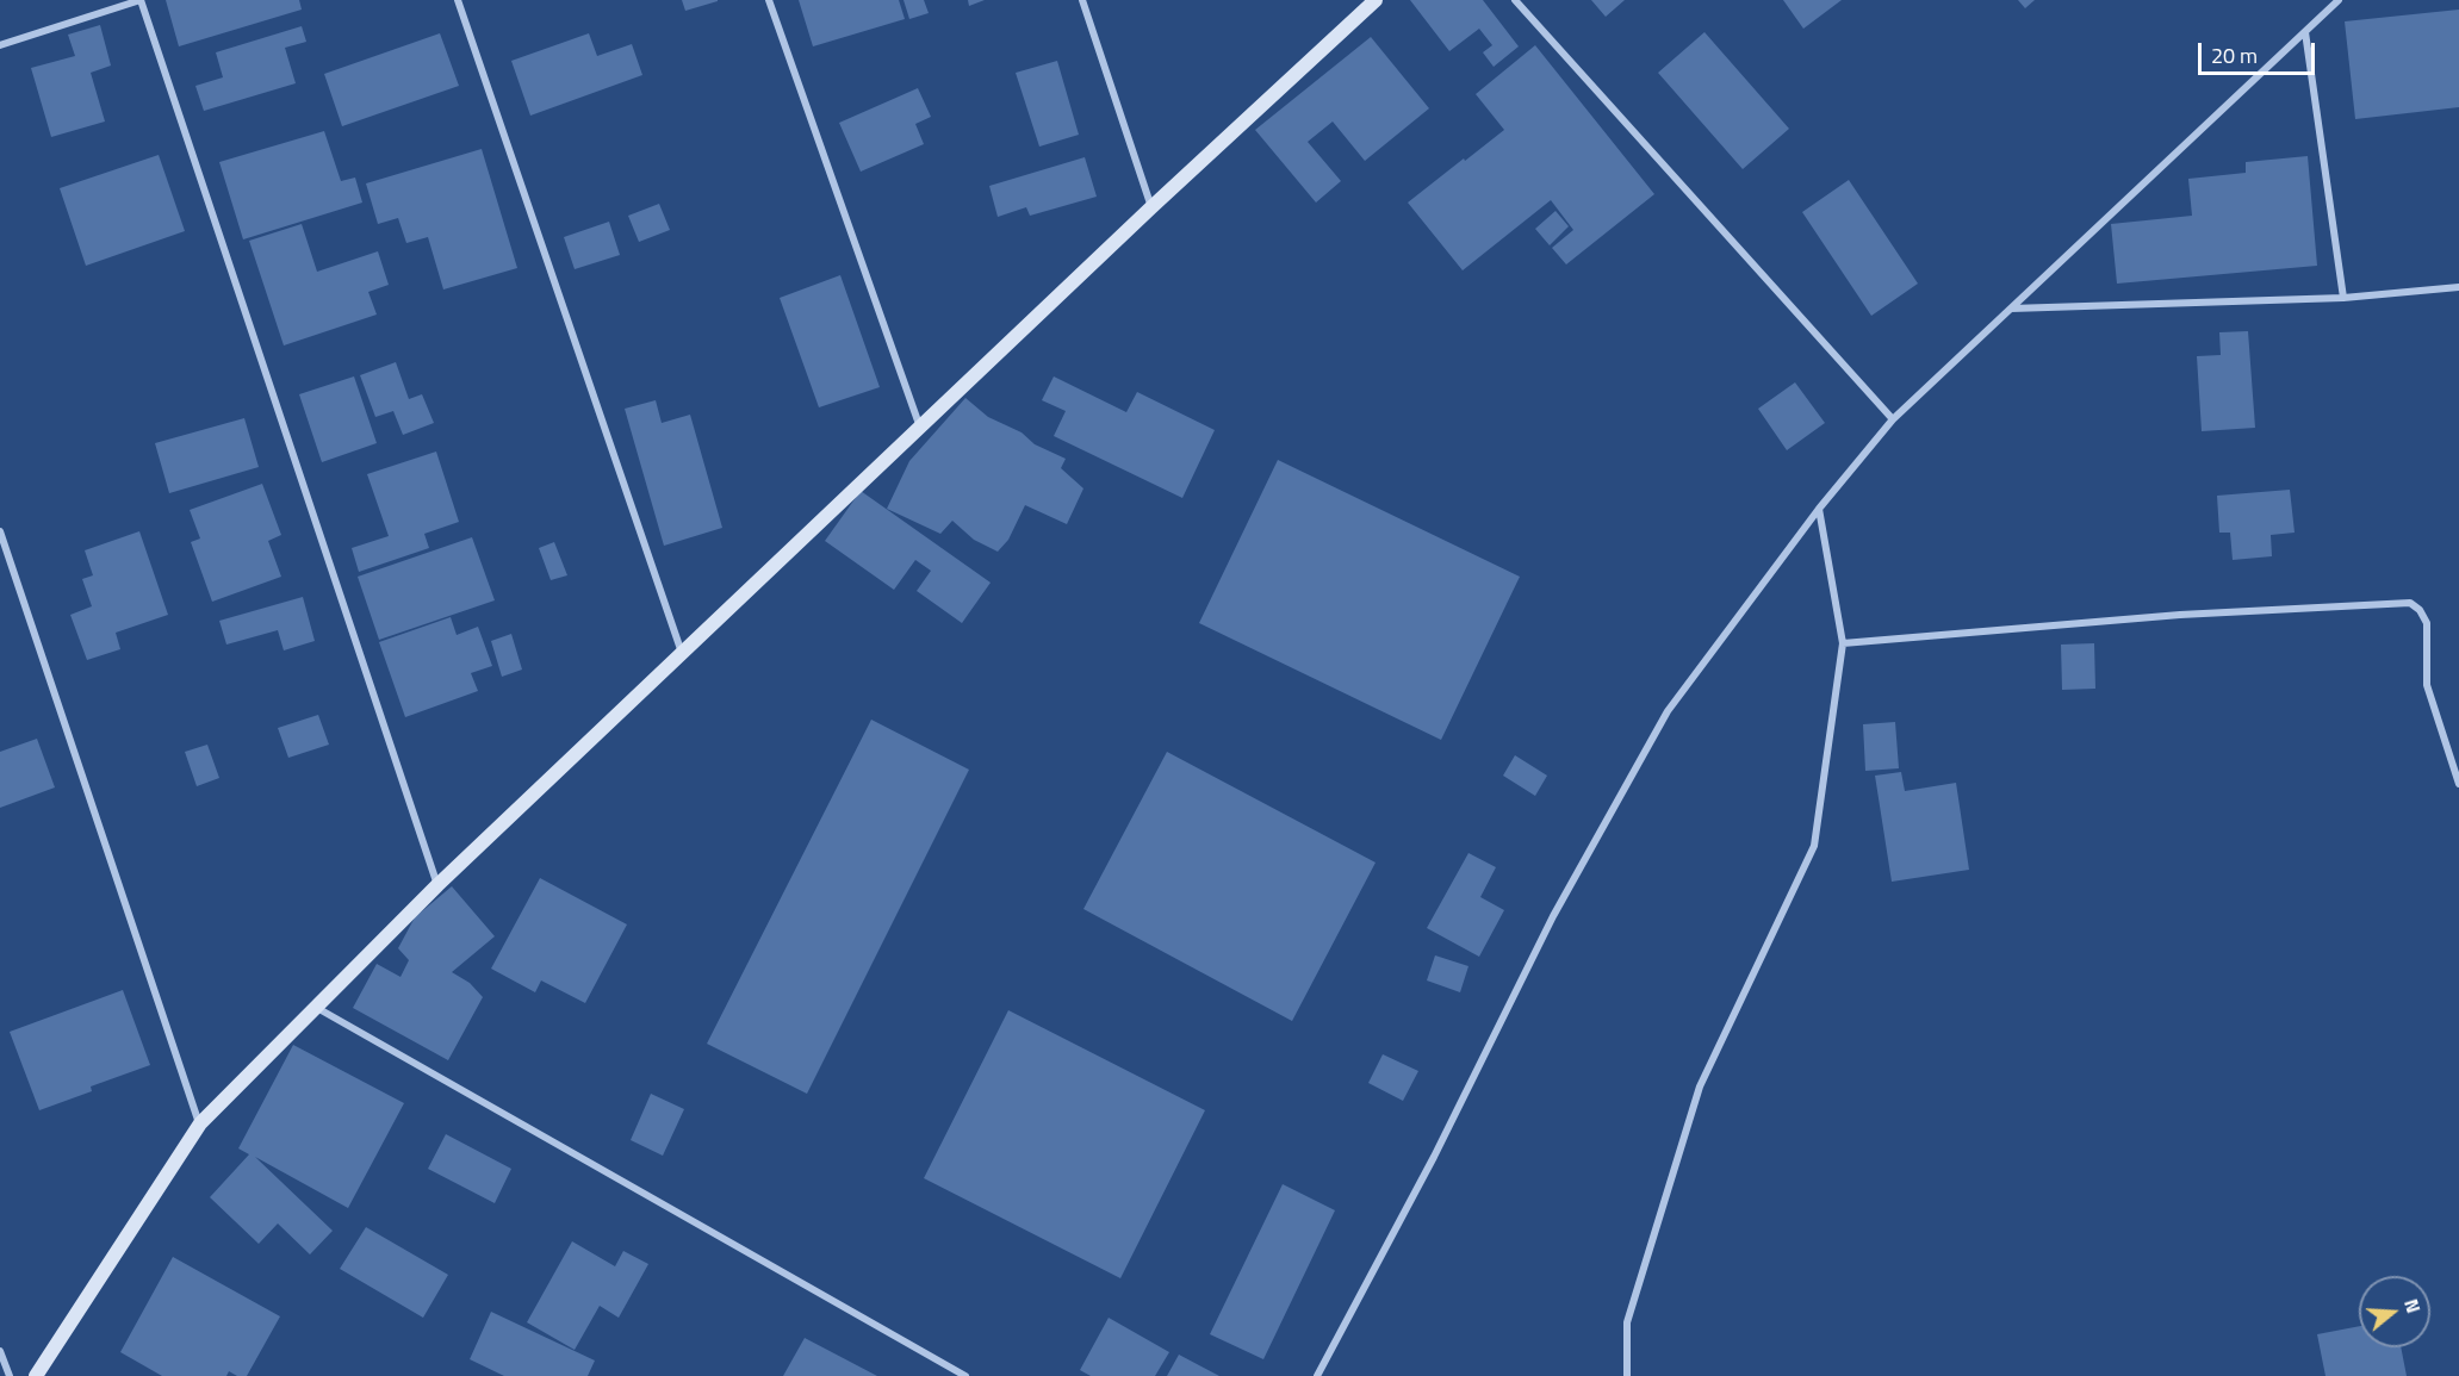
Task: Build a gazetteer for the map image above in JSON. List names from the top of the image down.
{
  "scale_bar": "20 m",
  "north": "right"
}
